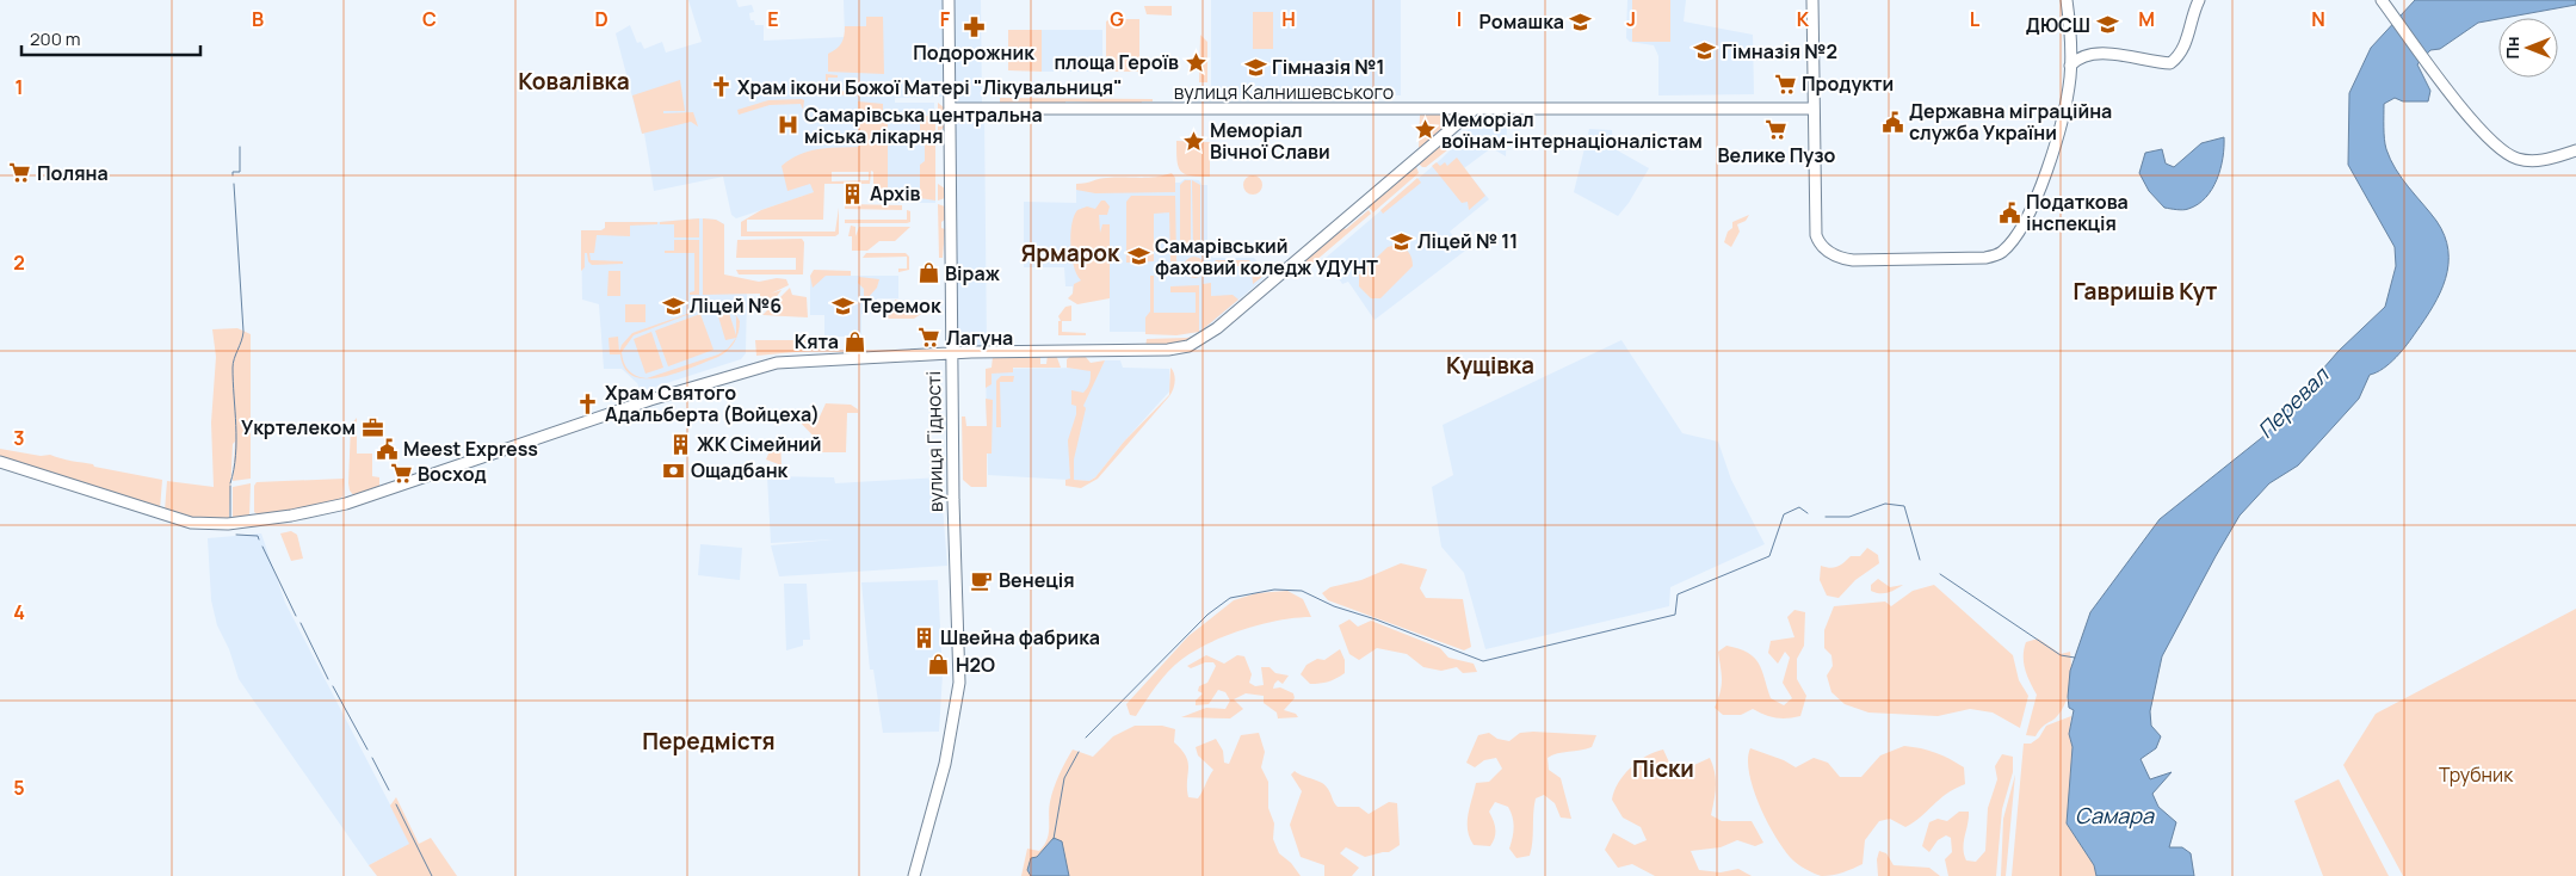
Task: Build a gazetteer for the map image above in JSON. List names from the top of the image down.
{
  "streets": {
    "street": ["вулиця Калнишевського", "вулиця Гідності"]
  },
  "crossings": [
    ["вулиця Калнишевського", "вулиця Гідності"]
  ],
  "districts": [
    "Ковалівка",
    "Ярмарок",
    "Гавришів Кут",
    "Кущівка",
    "Передмістя",
    "Піски"
  ],
  "water": ["Перевал", "Самара"],
  "parks": ["Трубник"],
  "places": {
    "school or university": [
      "Ромашка",
      "ДЮСШ",
      "Гімназія №2",
      "Гімназія №1",
      "Ліцей № 11",
      "Самарівський фаховий коледж УДУНТ",
      "Ліцей №6",
      "Теремок"
    ],
    "pharmacy": ["Подорожник"],
    "place": ["площа Героїв", "Меморіал воїнам-інтернаціоналістам", "Меморіал Вічної Слави"],
    "supermarket": [
      "Продукти",
      "Велике Пузо",
      "Поляна",
      "Лагуна",
      "Восход"
    ],
    "church": ["Храм ікони Божої Матері \"Лікувальниця\"", "Храм Святого Адальберта (Войцеха)"],
    "public building": ["Державна міграційна служба України", "Податкова інспекція", "Meest Express"],
    "hospital": ["Самарівська центральна міська лікарня"],
    "building": ["Архів", "ЖК Сімейний", "Швейна фабрика"],
    "shop": ["Віраж", "Кята", "H2O"],
    "office": ["Укртелеком"],
    "bank": ["Ощадбанк"],
    "cafe": ["Венеція"]
  },
  "scale_bar": "200 m",
  "north": "left",
  "grid": {
    "columns": [
      "B",
      "C",
      "D",
      "E",
      "F",
      "G",
      "H",
      "I",
      "J",
      "K",
      "L",
      "M",
      "N"
    ],
    "rows": [
      "1",
      "2",
      "3",
      "4",
      "5"
    ]
  }
}
